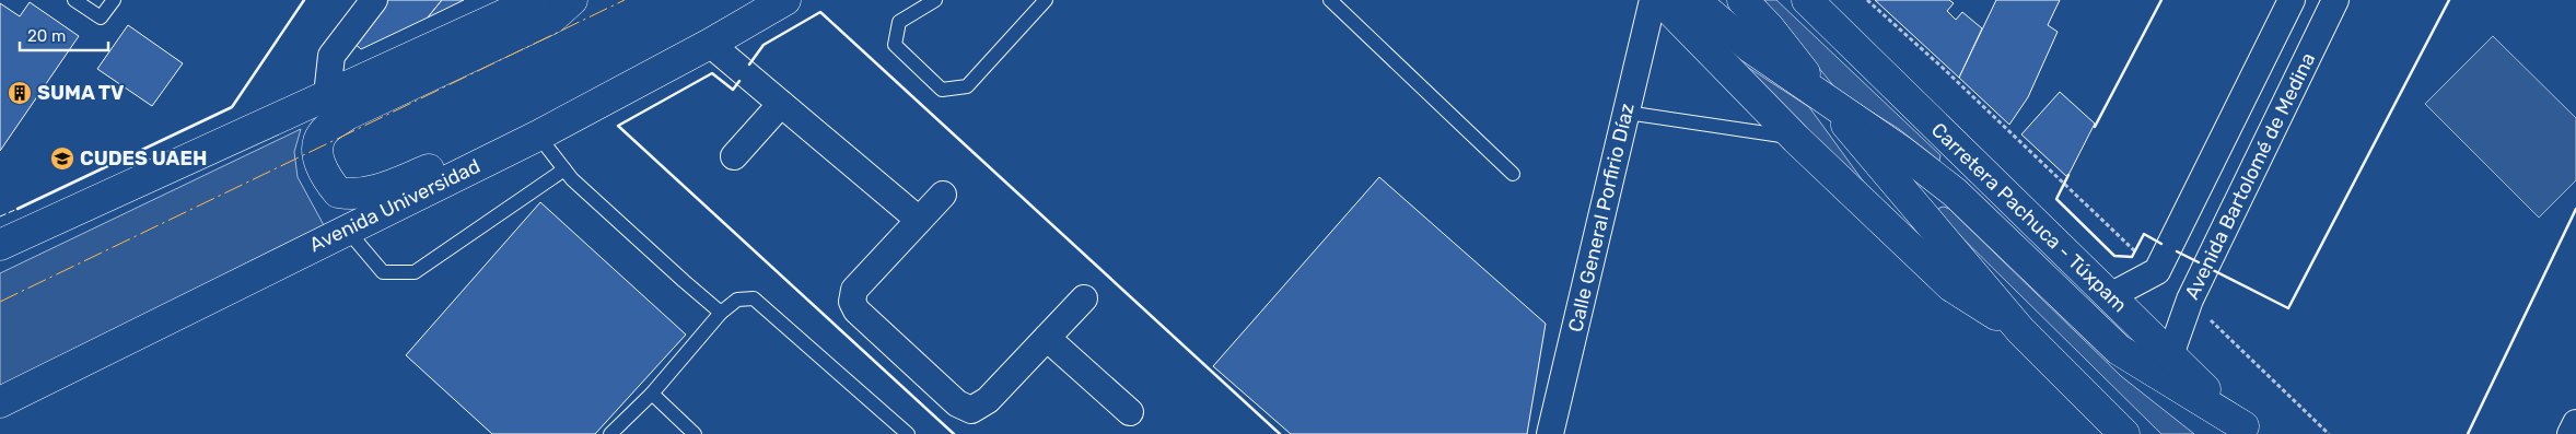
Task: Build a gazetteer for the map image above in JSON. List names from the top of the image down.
{
  "streets": {
    "main road": ["Avenida Universidad", "Carretera Pachuca - Túxpam"],
    "street": ["Avenida Bartolomé de Medina", "Calle General Porfirio Díaz"]
  },
  "crossings": [
    ["Avenida Bartolomé de Medina", "Carretera Pachuca - Túxpam"]
  ],
  "places": {
    "building": ["SUMA TV"],
    "school or university": ["CUDES UAEH"]
  },
  "scale_bar": "20 m"
}
